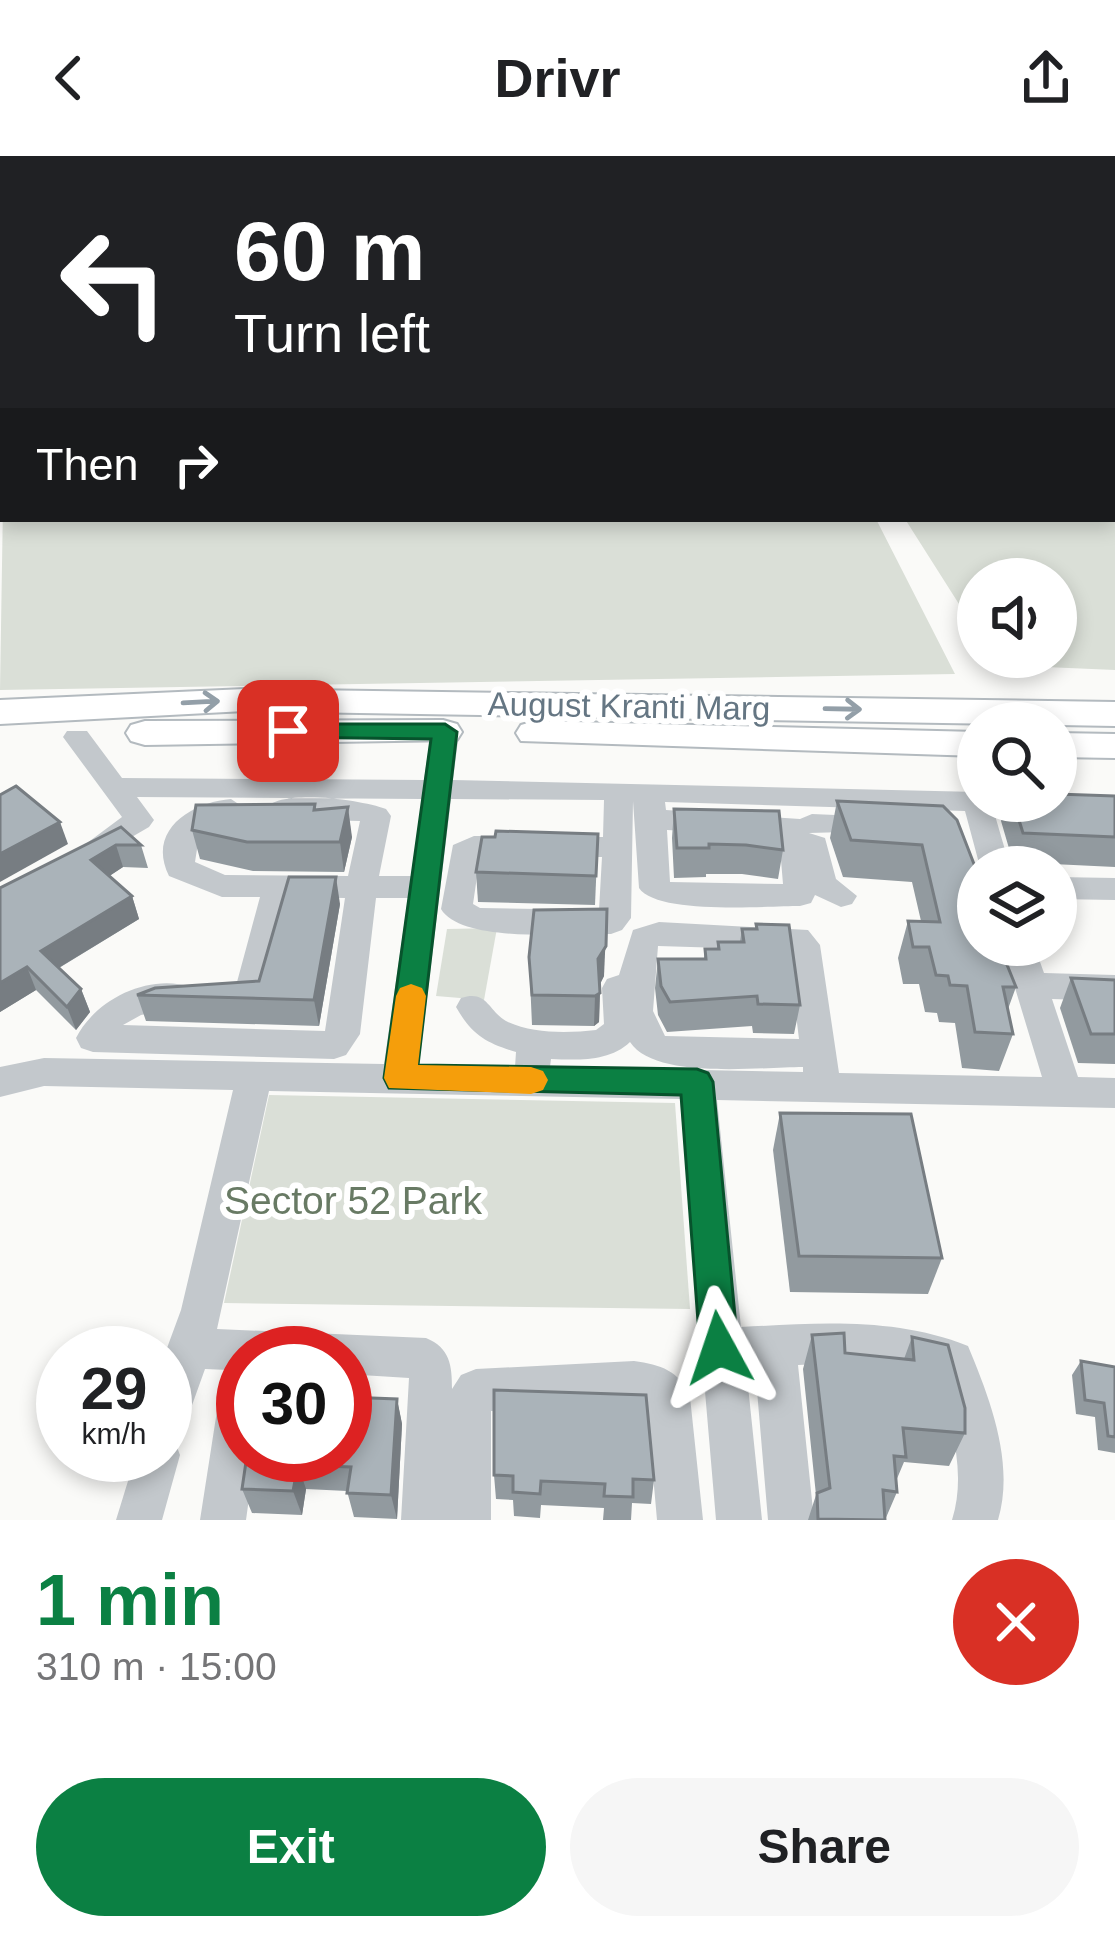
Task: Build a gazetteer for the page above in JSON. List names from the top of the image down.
{
  "streets": {
    "main road": ["August Kranti Marg"]
  },
  "parks": ["Sector 52 Park"],
  "page": {
    "header": "Drivr",
    "turn": ["60 m", "Turn left"],
    "then": "Then",
    "speed": "29 km/h",
    "limit": "30",
    "heading": ["1 min", "310 m · 15:00"],
    "buttons": ["Exit", "Share"]
  }
}
